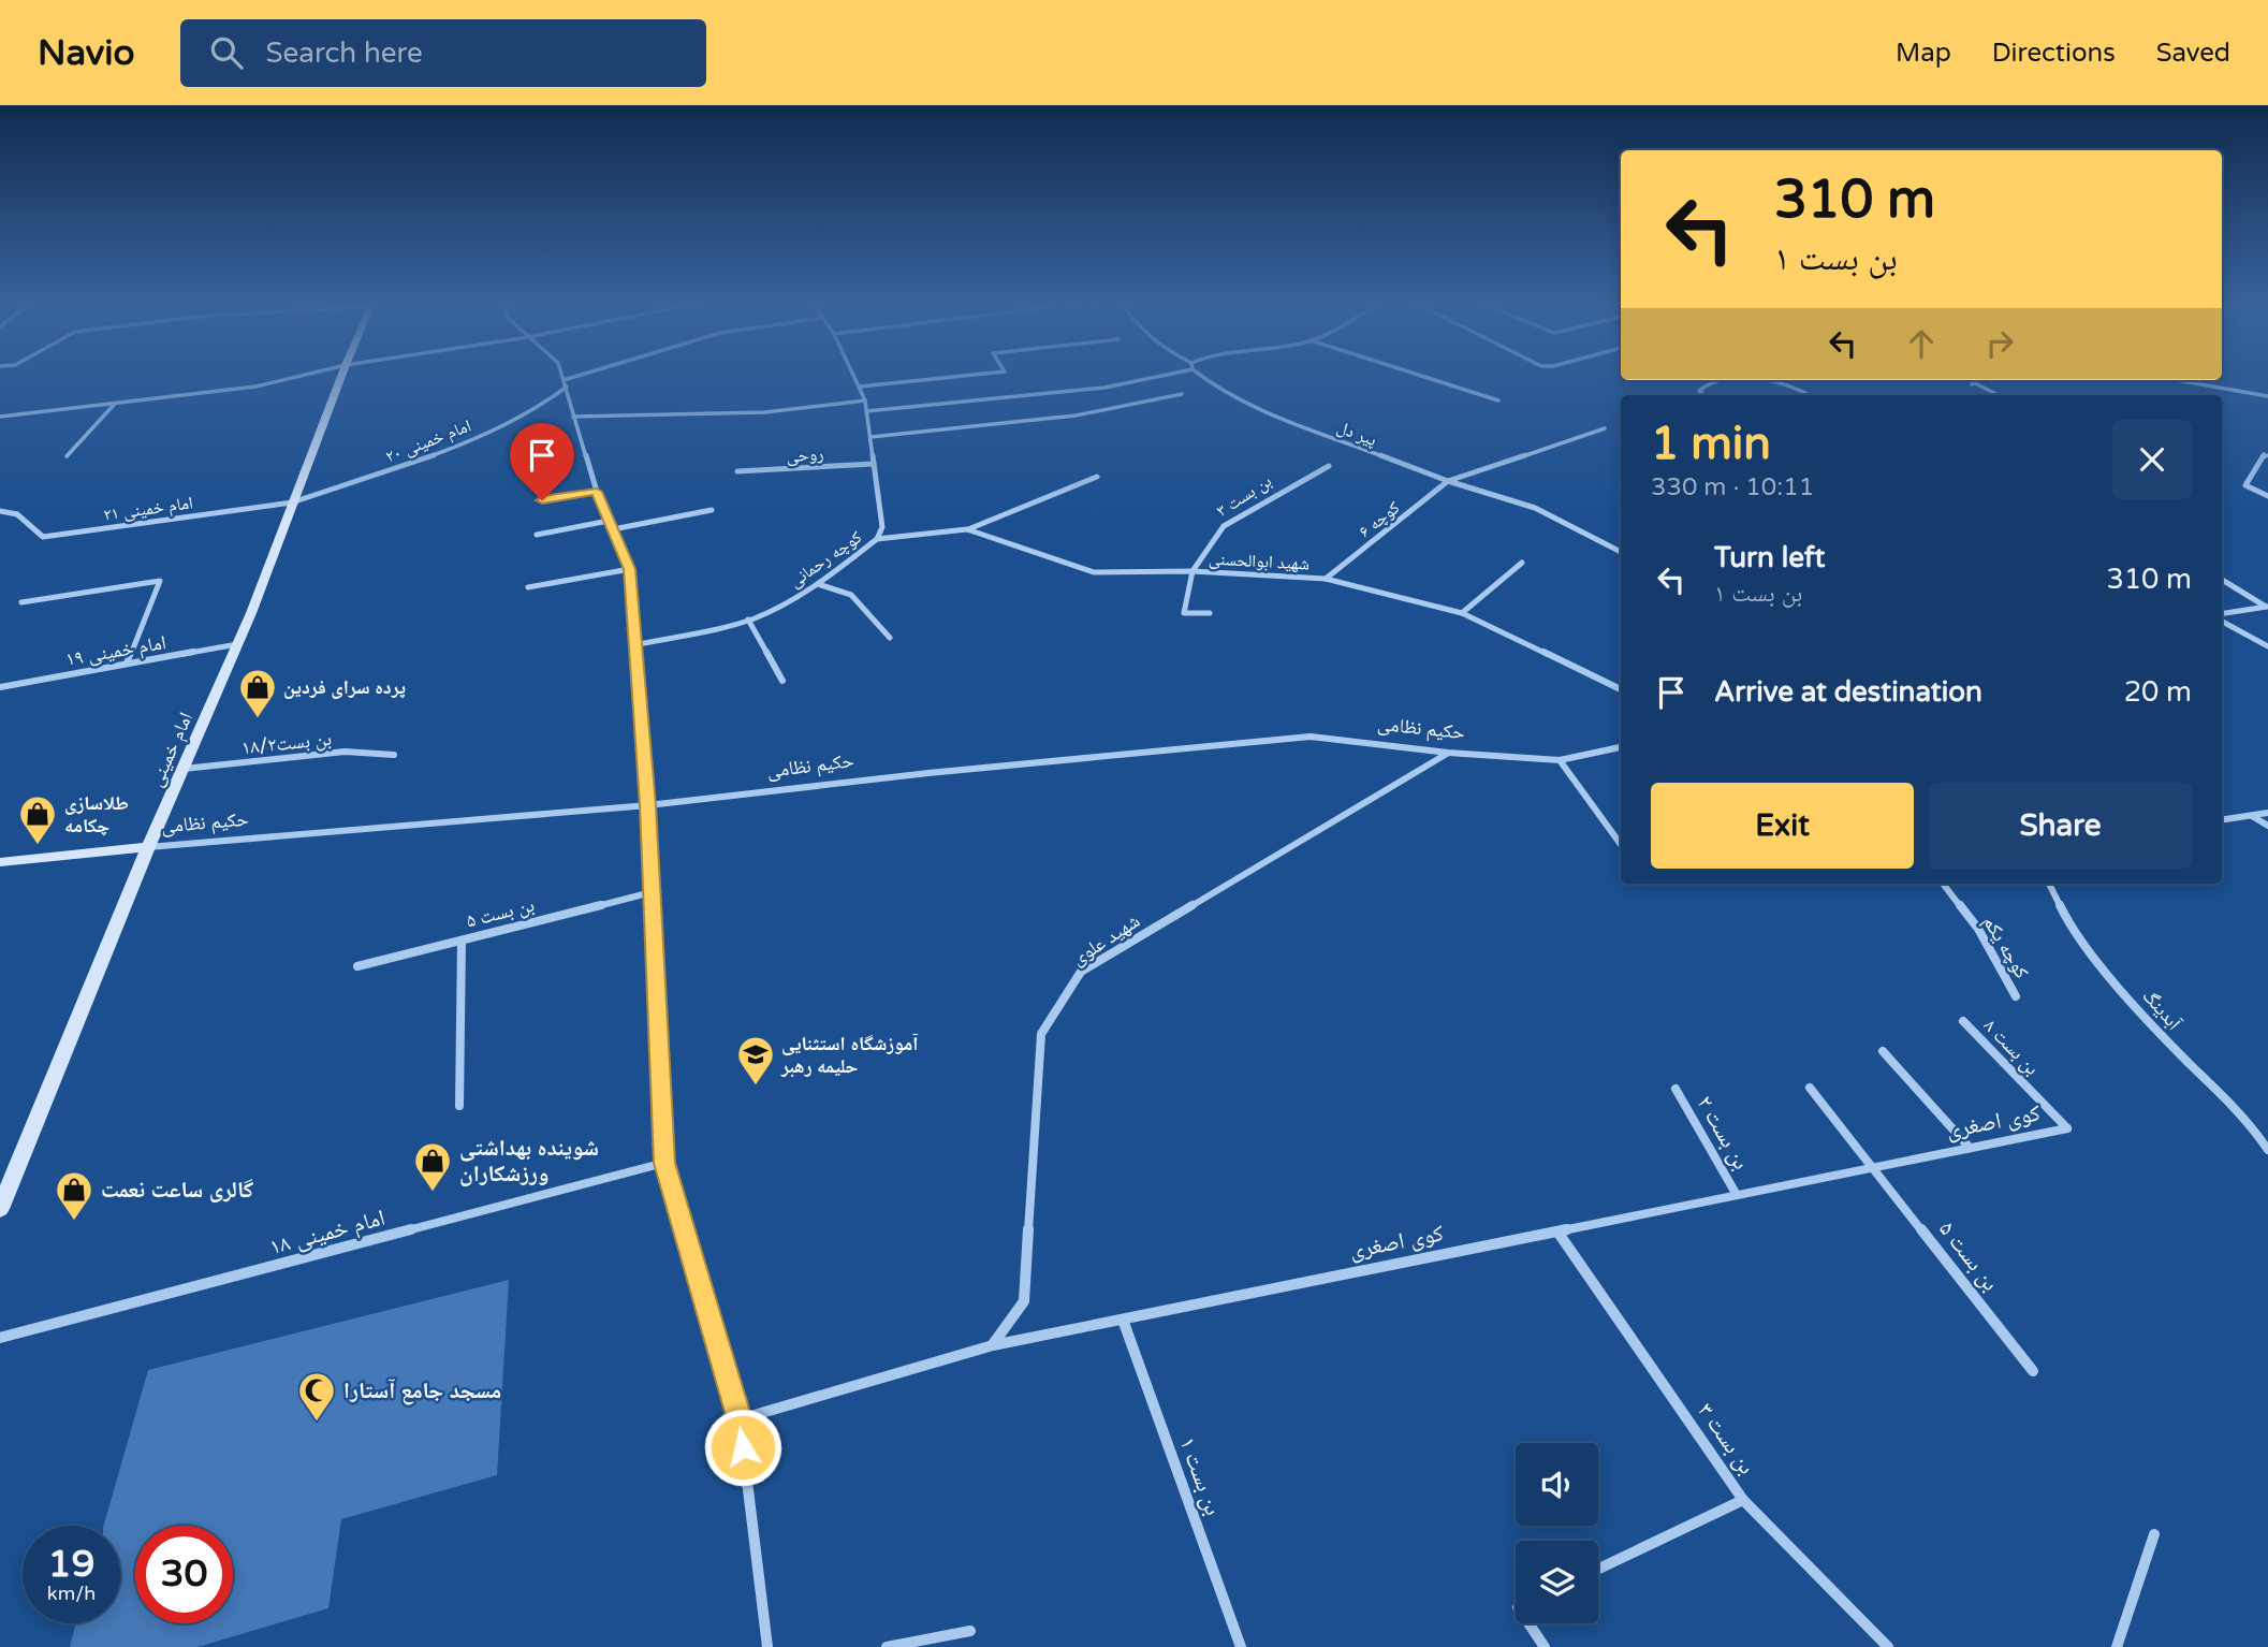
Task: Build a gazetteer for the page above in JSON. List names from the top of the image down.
{
  "streets": {
    "street": [
      "پیر دل",
      "امام خمینی ۲۰",
      "روحی",
      "بن بست ۳",
      "امام خمینی ۲۱",
      "کوچه ۶",
      "کوچه رحمانی",
      "شهید ابوالحسنی",
      "امام خمینی ۱۹",
      "حکیم نظامی",
      "بن بست۱۸/۲",
      "امام خمینی",
      "بن بست ۵",
      "شهید علوی",
      "کوچه یکم",
      "آبدینگ",
      "بن بست ۸",
      "کوی اصغری",
      "بن بست ۲",
      "امام خمینی ۱۸",
      "بن بست ۱"
    ]
  },
  "crossings": [
    ["پیر دل", "کوچه ۶"],
    ["امام خمینی ۲۰", "امام خمینی ۲۱"],
    ["امام خمینی ۲۰", "امام خمینی"],
    ["روحی", "کوچه رحمانی"],
    ["بن بست ۳", "شهید ابوالحسنی"],
    ["بن بست ۳", "کوی اصغری"],
    ["امام خمینی ۲۱", "امام خمینی"],
    ["کوچه ۶", "شهید ابوالحسنی"],
    ["کوچه رحمانی", "شهید ابوالحسنی"],
    ["امام خمینی ۱۹", "امام خمینی"],
    ["حکیم نظامی", "امام خمینی"],
    ["حکیم نظامی", "شهید علوی"],
    ["بن بست۱۸/۲", "امام خمینی"],
    ["بن بست ۵", "کوی اصغری"],
    ["شهید علوی", "کوی اصغری"],
    ["بن بست ۸", "کوی اصغری"],
    ["کوی اصغری", "بن بست ۲"],
    ["کوی اصغری", "بن بست ۱"]
  ],
  "places": {
    "shop": [
      "پرده سرای فردین",
      "طلاسازی چکامه",
      "شوینده بهداشتی ورزشکاران",
      "گالری ساعت نعمت"
    ],
    "school or university": ["آموزشگاه استثنایی حلیمه رهبر"],
    "mosque": ["مسجد جامع آستارا"]
  },
  "page": {
    "header": "Navio",
    "search": "Search here",
    "nav": ["Map", "Directions", "Saved"],
    "turn": ["310 m", "بن بست ۱"],
    "heading": ["1 min", "330 m · 10:11"],
    "list": [
      {
        "name": "Turn left",
        "note": "بن بست ۱",
        "value": "310 m"
      },
      {
        "name": "Arrive at destination",
        "value": "20 m"
      }
    ],
    "buttons": ["Exit", "Share"],
    "speed": "19 km/h",
    "limit": "30"
  }
}
